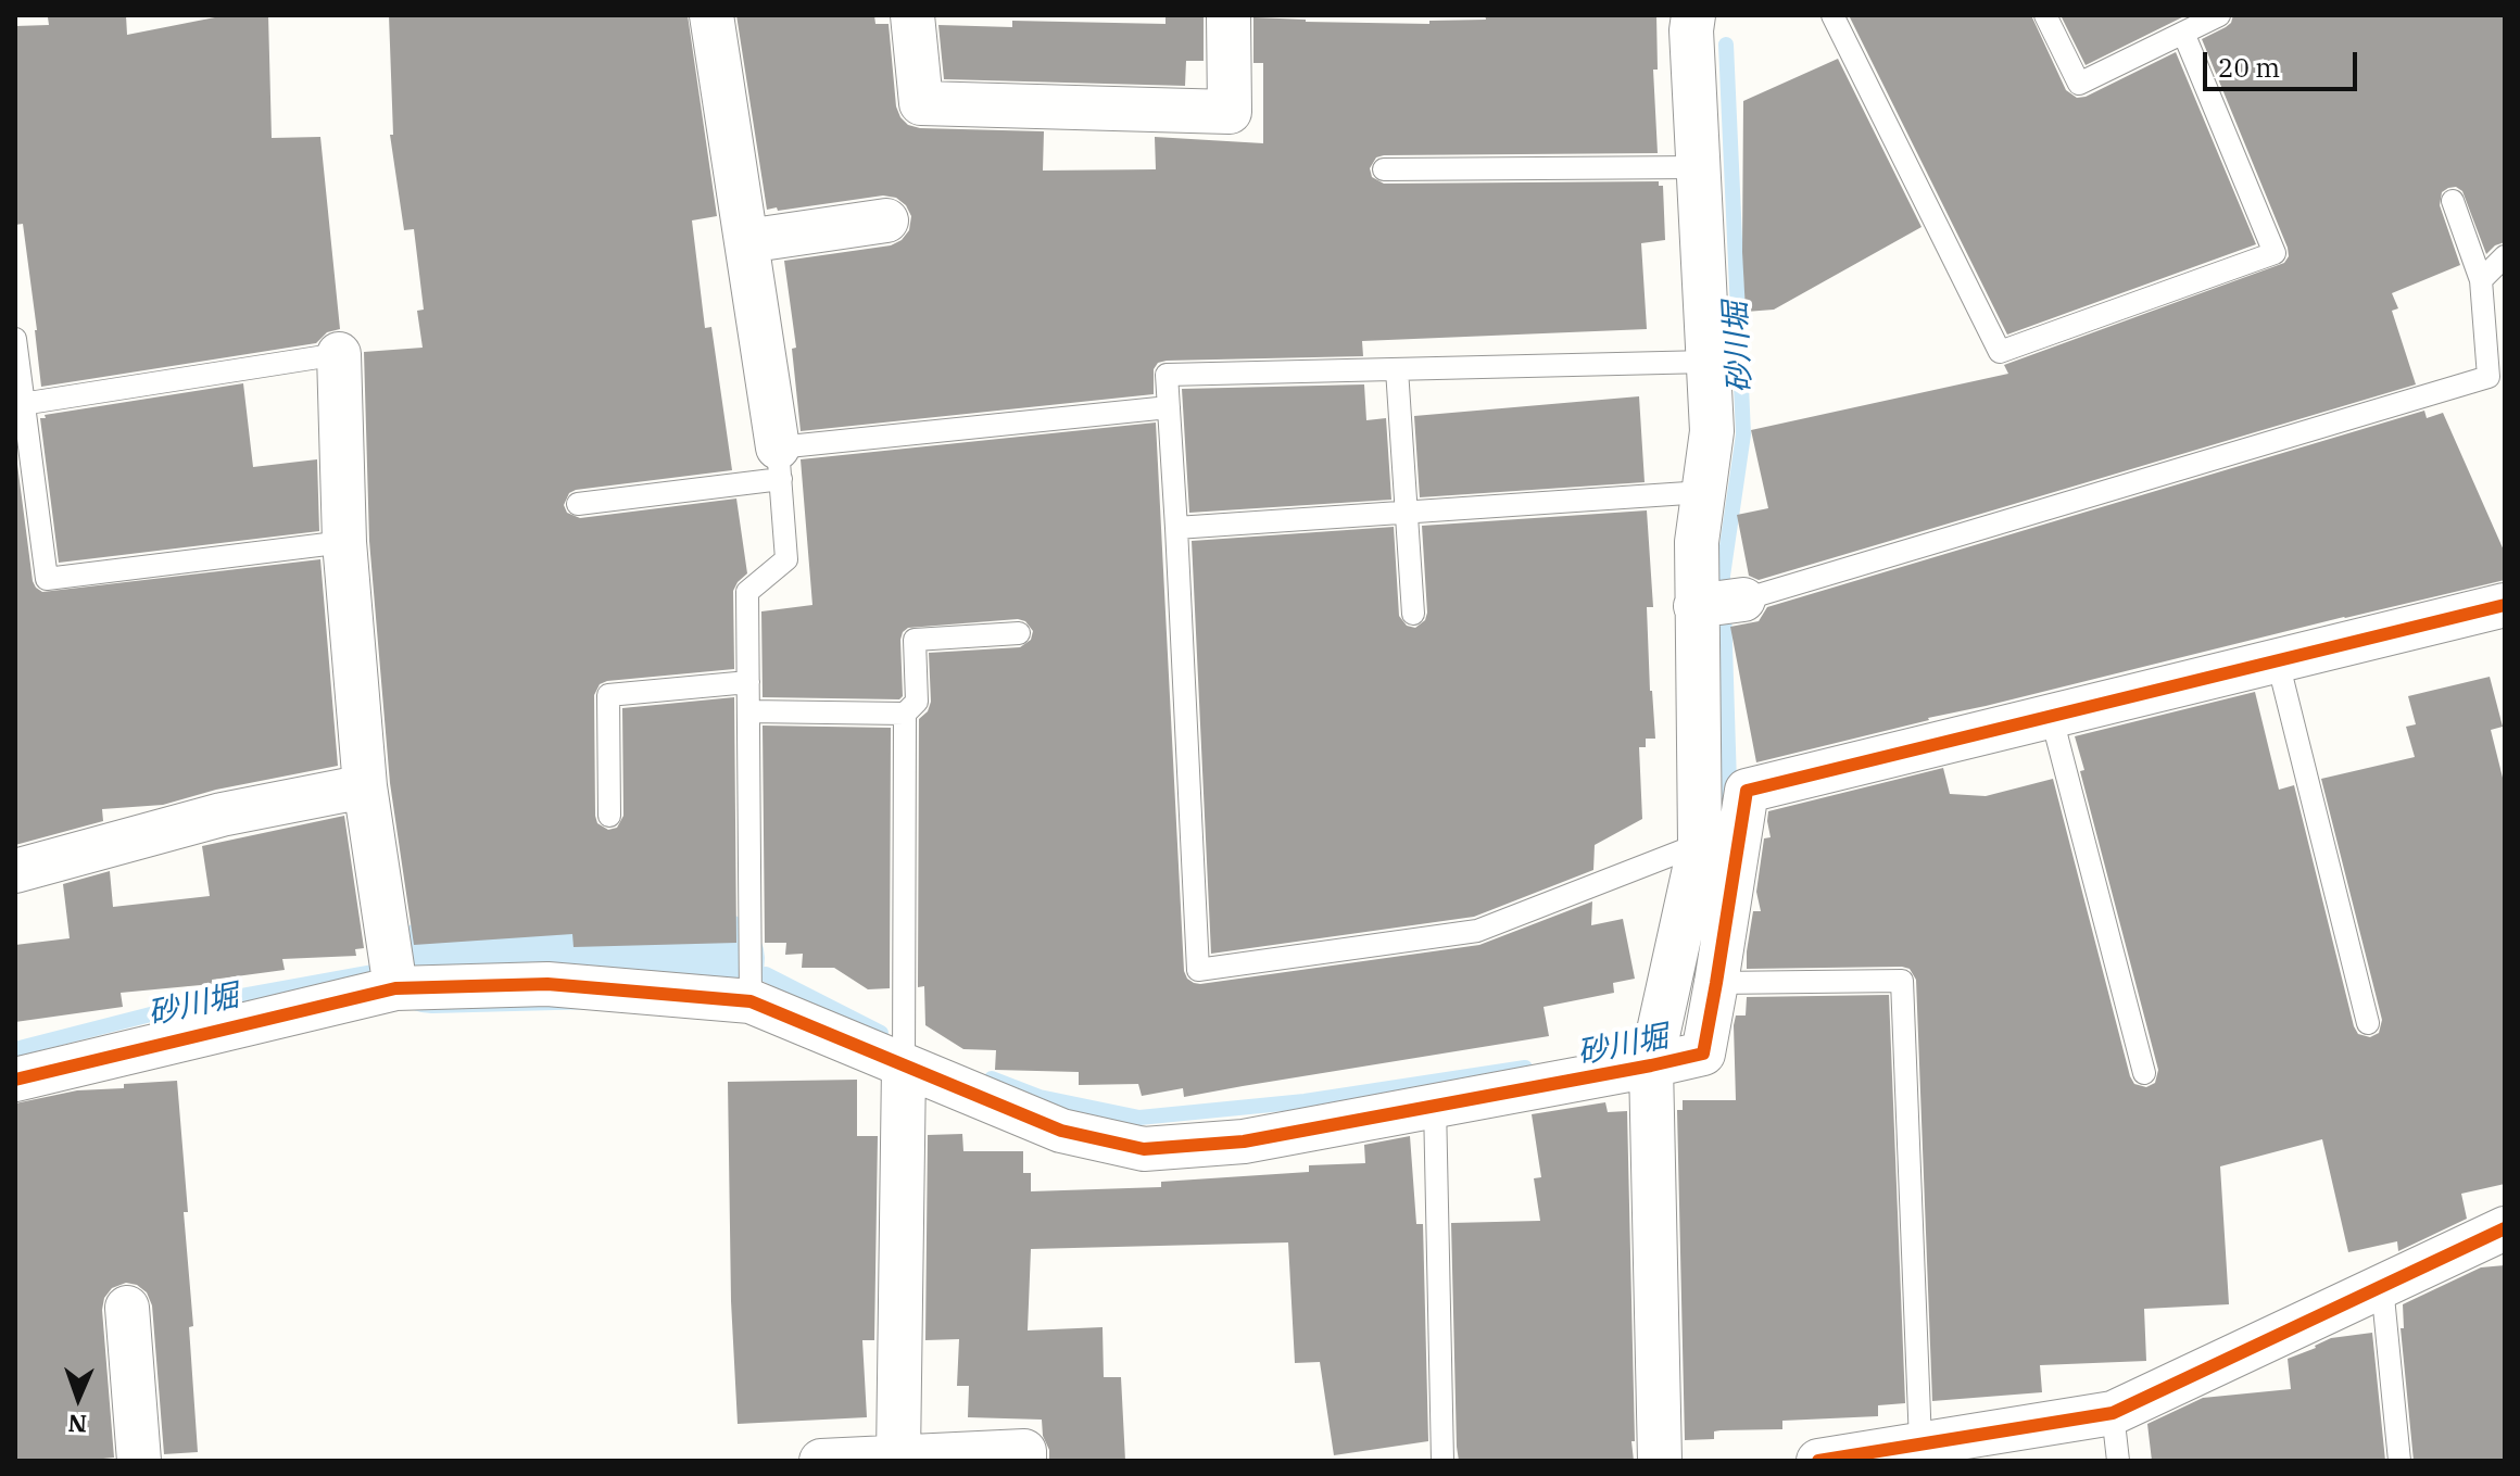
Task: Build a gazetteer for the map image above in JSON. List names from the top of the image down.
{
  "water": ["砂川堀"],
  "scale_bar": "20 m",
  "north": "bottom"
}
